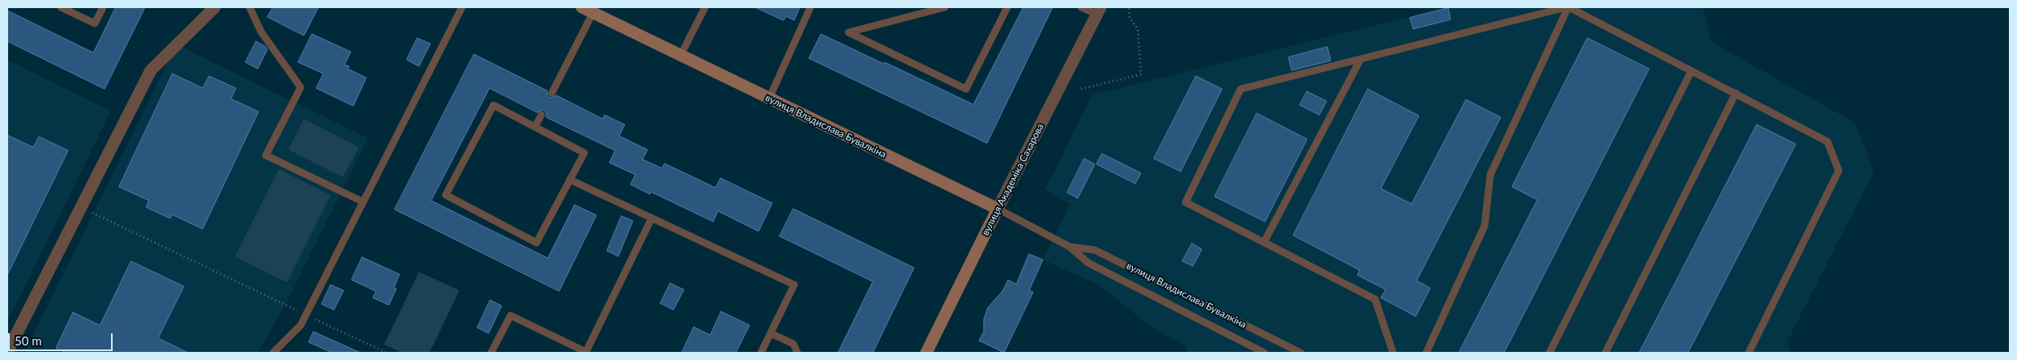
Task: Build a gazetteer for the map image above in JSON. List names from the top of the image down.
{
  "streets": {
    "street": ["вулиця Владислава Бувалкіна", "вулиця Академіка Сахарова"]
  },
  "crossings": [
    ["вулиця Владислава Бувалкіна", "вулиця Академіка Сахарова"]
  ],
  "scale_bar": "50 m"
}
